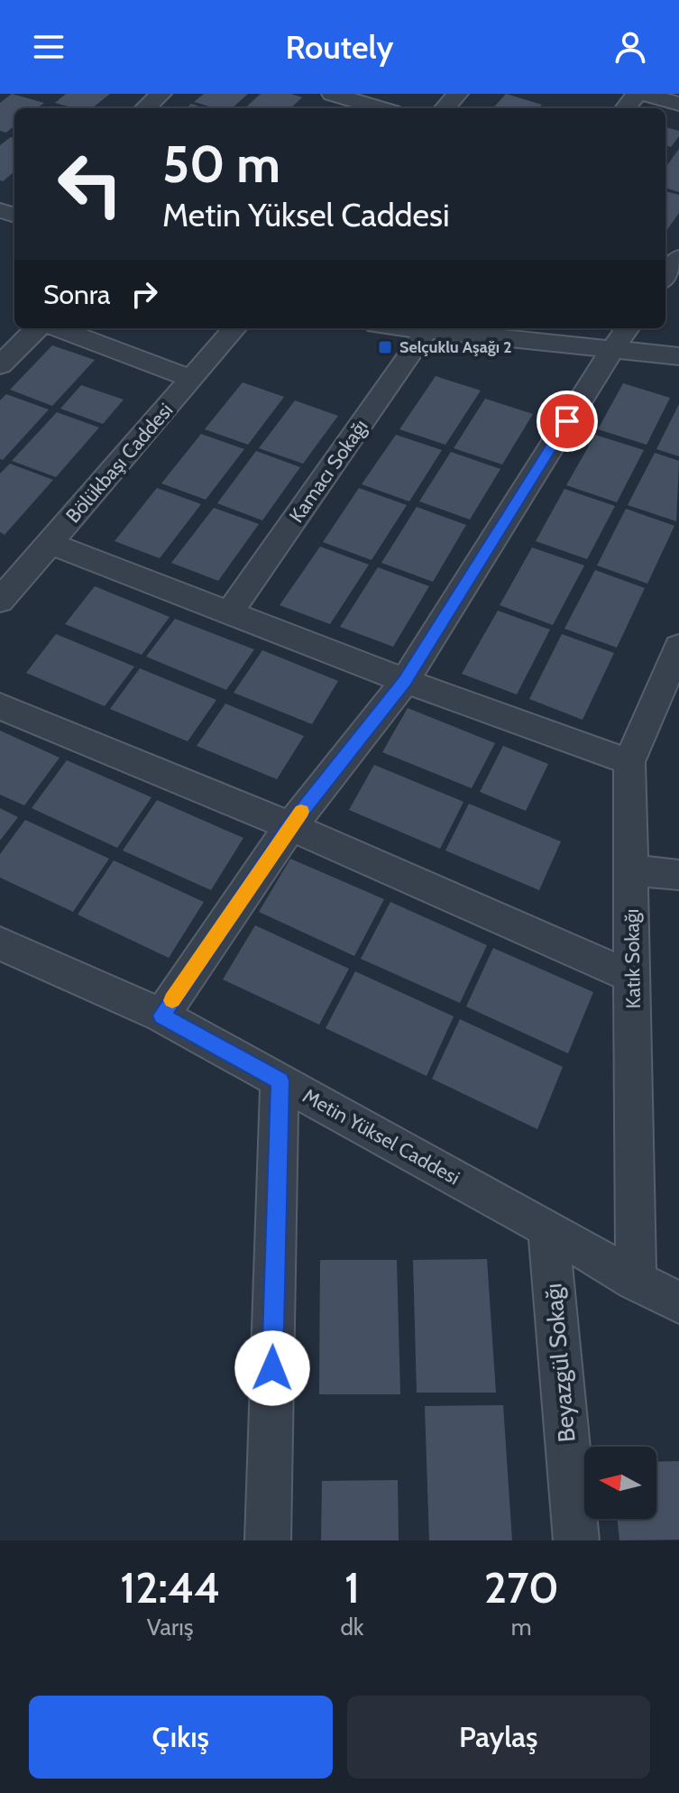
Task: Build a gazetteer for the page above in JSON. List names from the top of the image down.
{
  "streets": {
    "street": [
      "Bölükbaşı Caddesi",
      "Kamacı Sokağı",
      "Katık Sokağı",
      "Metin Yüksel Caddesi",
      "Beyazgül Sokağı"
    ]
  },
  "crossings": [
    ["Katık Sokağı", "Metin Yüksel Caddesi"],
    ["Metin Yüksel Caddesi", "Beyazgül Sokağı"]
  ],
  "places": {
    "transit": ["Selçuklu Aşağı 2"]
  },
  "north": "left",
  "page": {
    "header": "Routely",
    "turn": ["50 m", "Metin Yüksel Caddesi"],
    "then": "Sonra",
    "eta": [
      "12:44",
      "Varış",
      "1",
      "dk",
      "270",
      "m"
    ],
    "buttons": ["Çıkış", "Paylaş"]
  }
}
